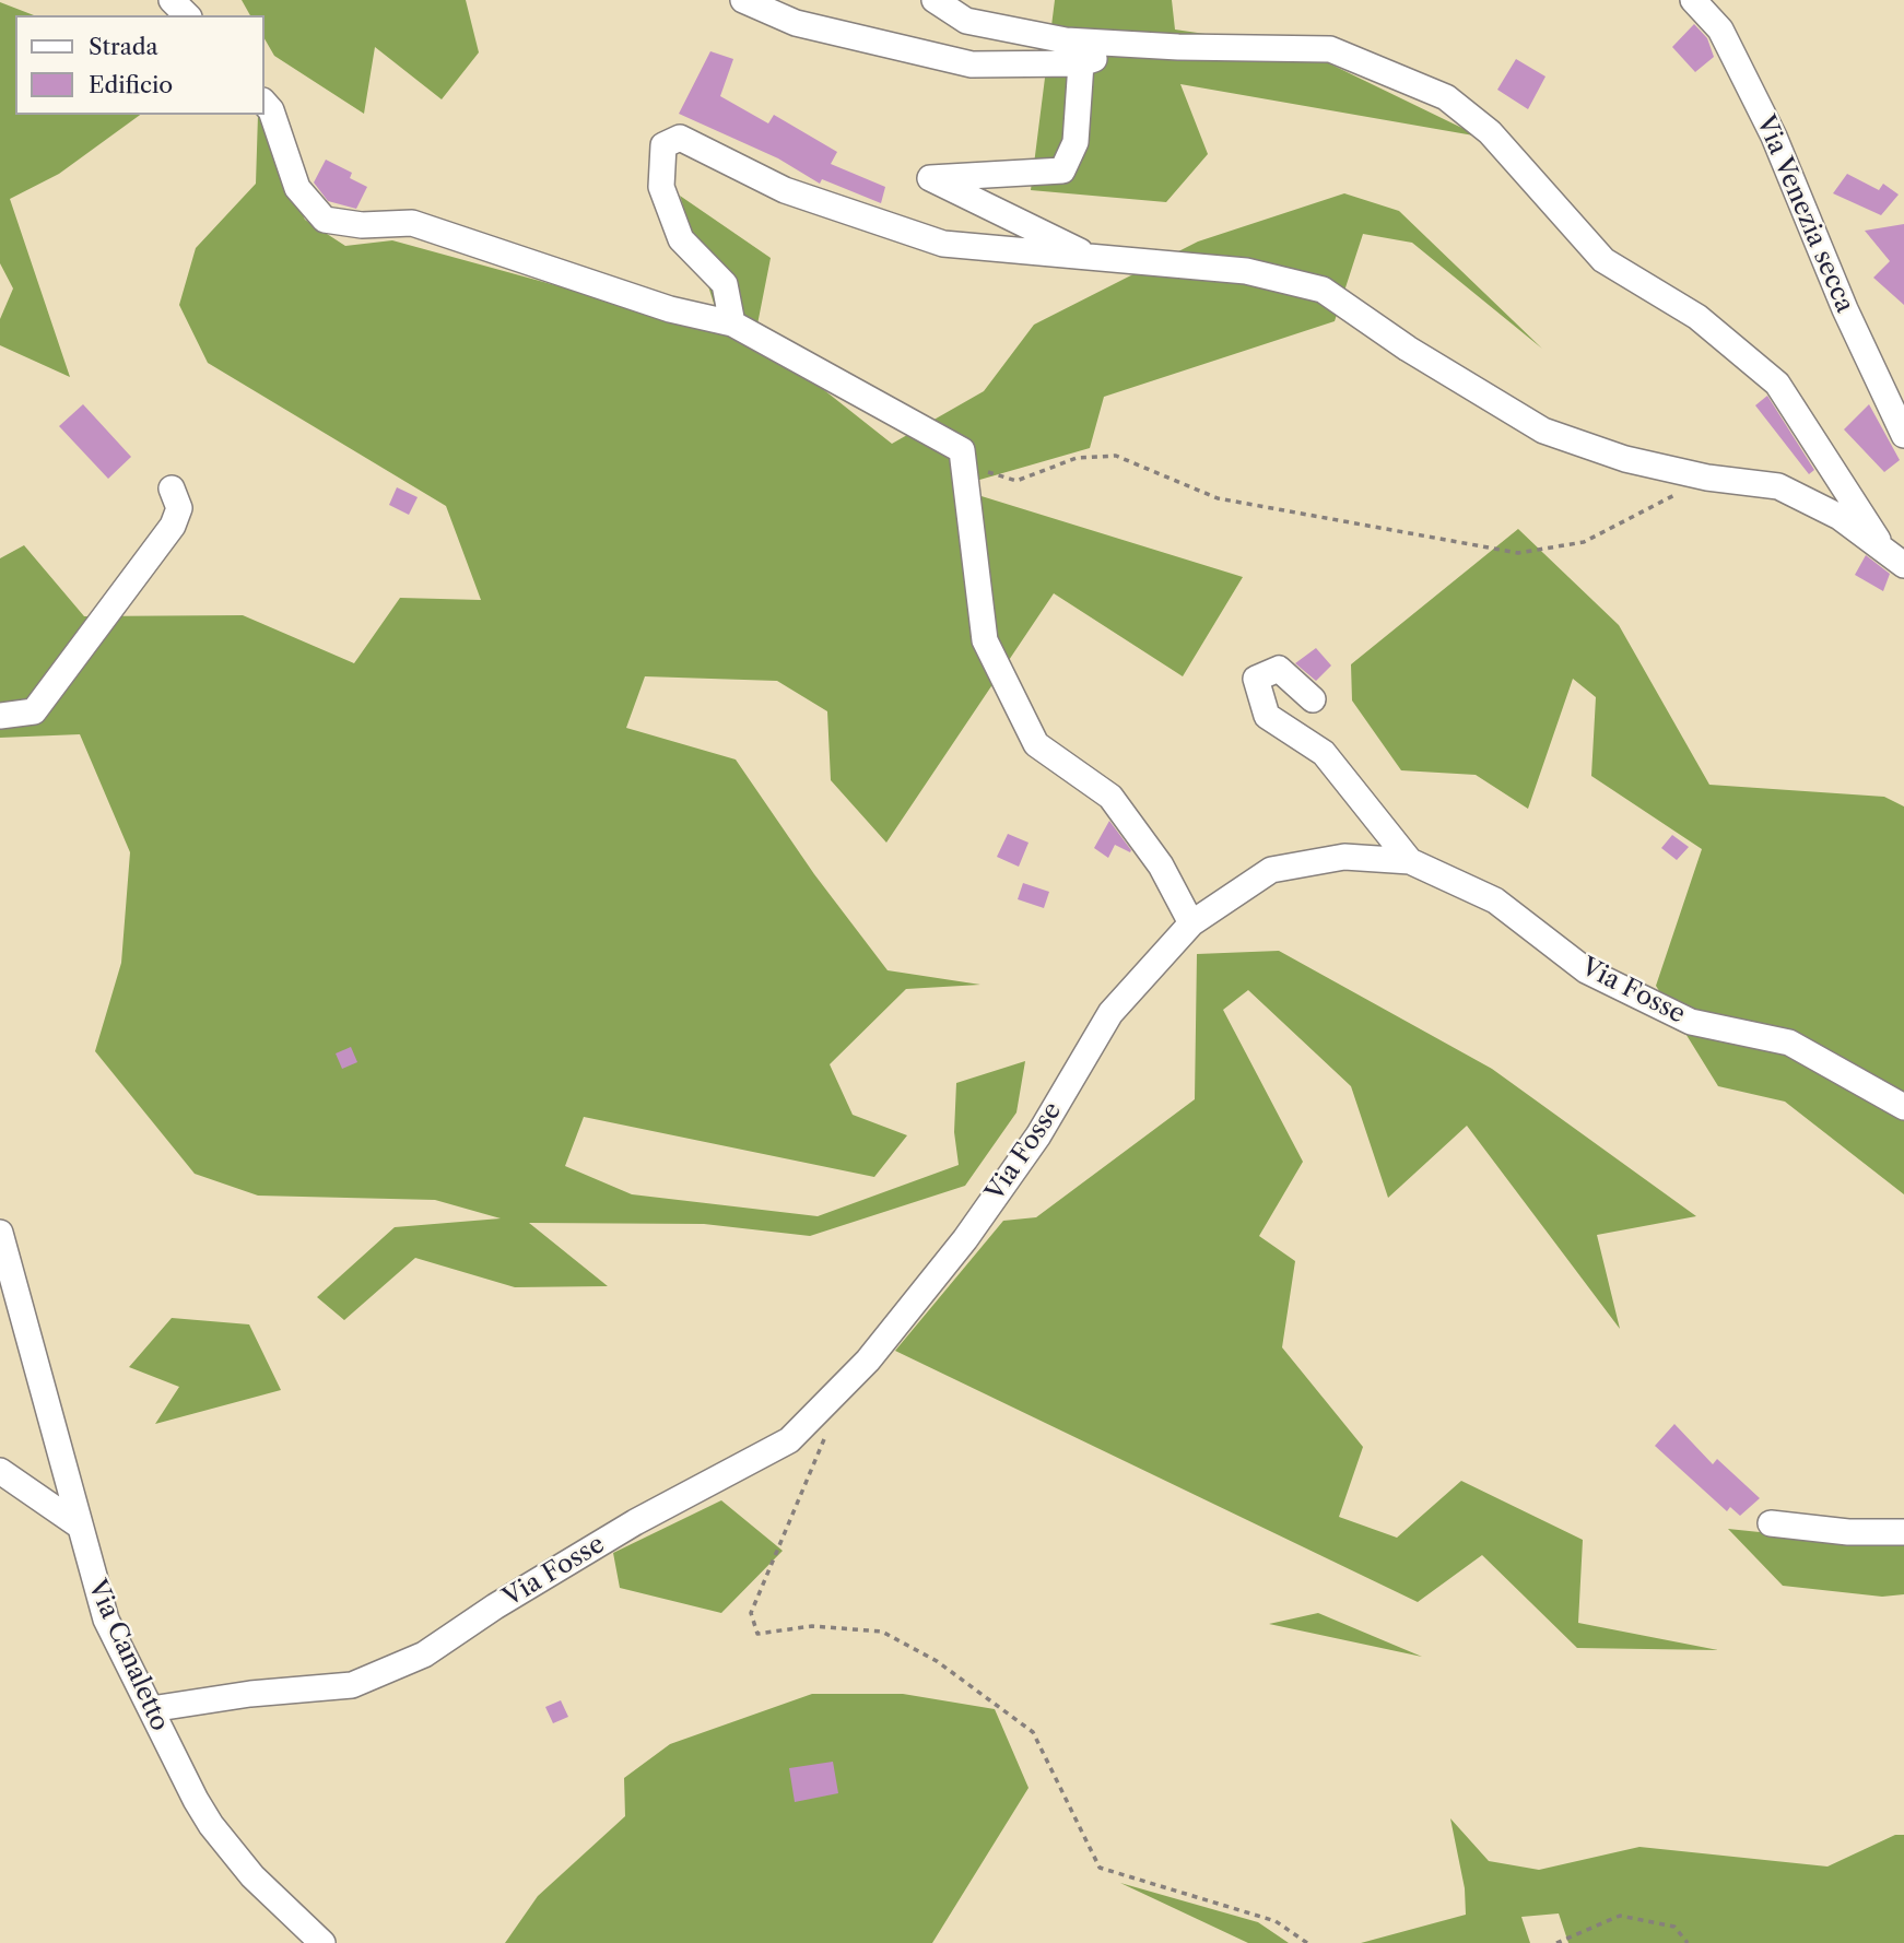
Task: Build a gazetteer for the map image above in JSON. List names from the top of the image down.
{
  "streets": {
    "street": ["Via Venezia secca", "Via Fosse", "Via Canaletto"]
  },
  "crossings": [
    ["Via Fosse", "Via Canaletto"]
  ],
  "legend": ["Strada", "Edificio"]
}
